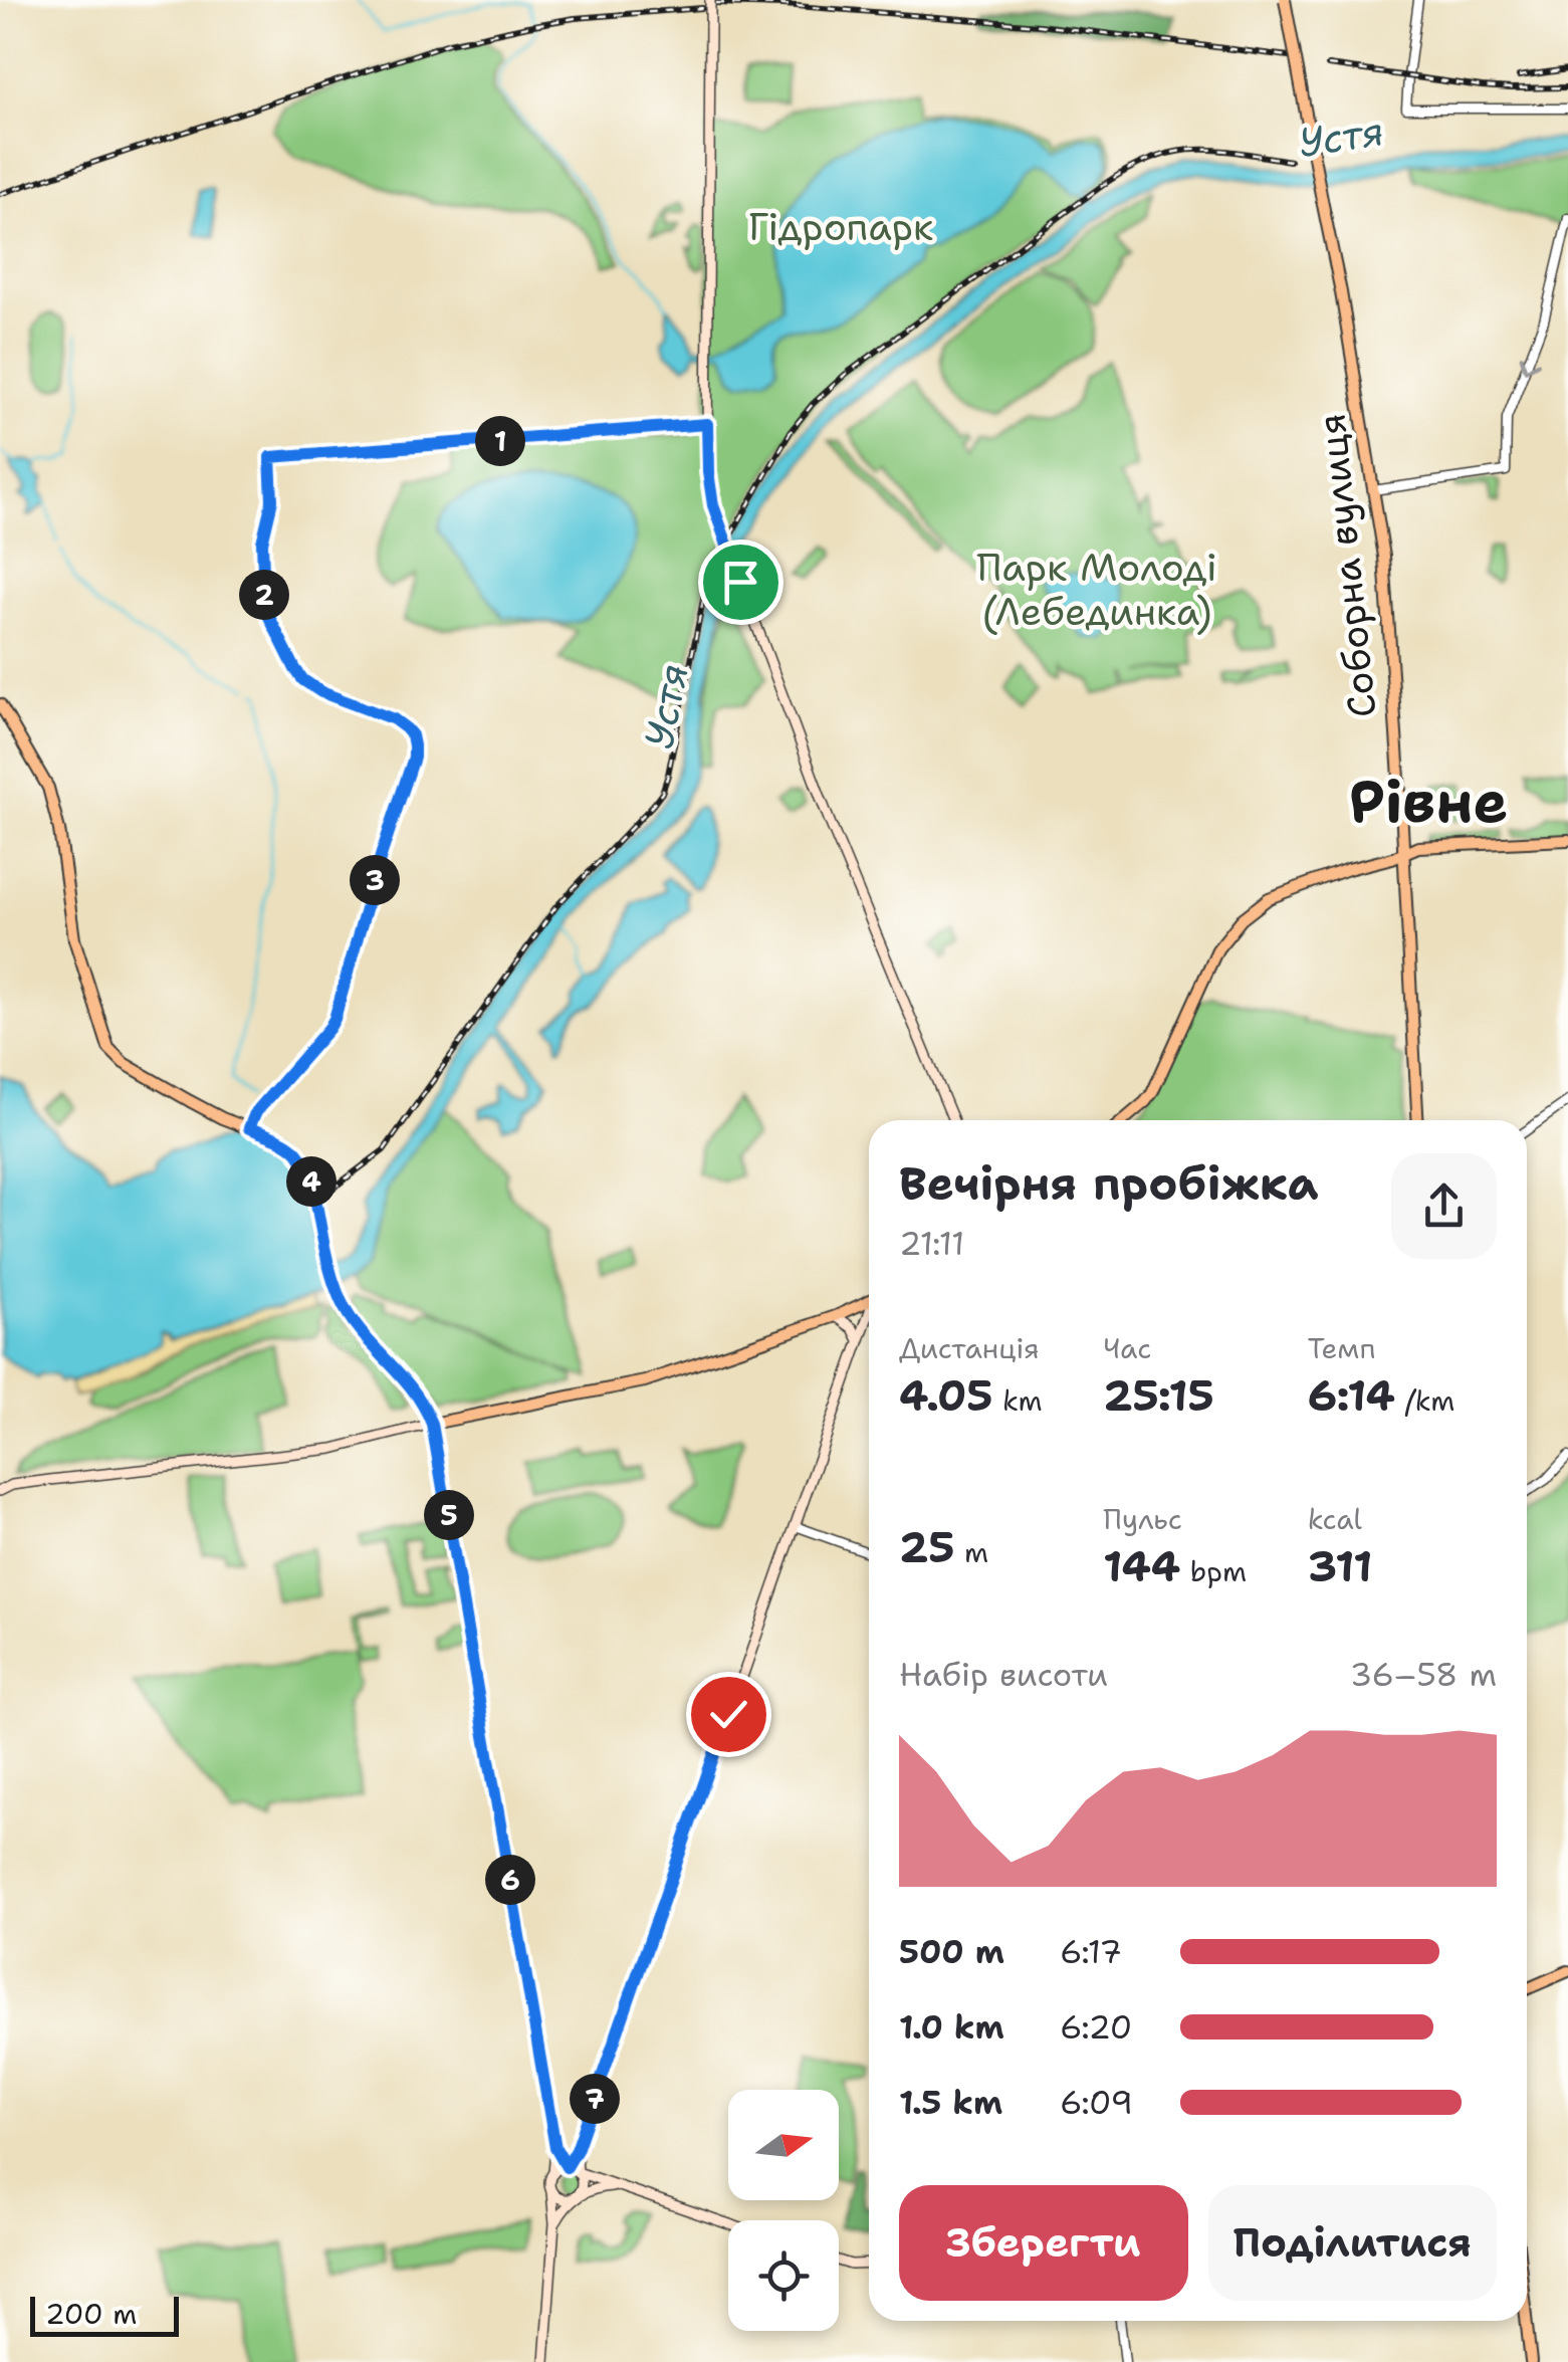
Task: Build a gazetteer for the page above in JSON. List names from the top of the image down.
{
  "streets": {
    "main road": ["Соборна вулиця"]
  },
  "districts": ["Рівне"],
  "water": ["Устя"],
  "parks": ["Гідропарк", "Парк Молоді (Лебединка)"],
  "scale_bar": "200 m",
  "north": "right",
  "page": {
    "pins": [
      "1",
      "2",
      "3",
      "4",
      "5",
      "6",
      "7"
    ],
    "heading": ["Вечірня пробіжка", "21:11"],
    "stats": [
      ["Дистанція", "4.05 km"],
      ["Час", "25:15"],
      ["Темп", "6:14 /km"],
      ["25 m"],
      ["Пульс", "144 bpm"],
      ["kcal", "311"]
    ],
    "chart": ["Набір висоти", "36–58 m"],
    "list": [
      {
        "name": "500 m",
        "note": "6:17"
      },
      {
        "name": "1.0 km",
        "note": "6:20"
      },
      {
        "name": "1.5 km",
        "note": "6:09"
      }
    ],
    "buttons": ["Зберегти", "Поділитися"],
    "scale": "200 m"
  }
}
